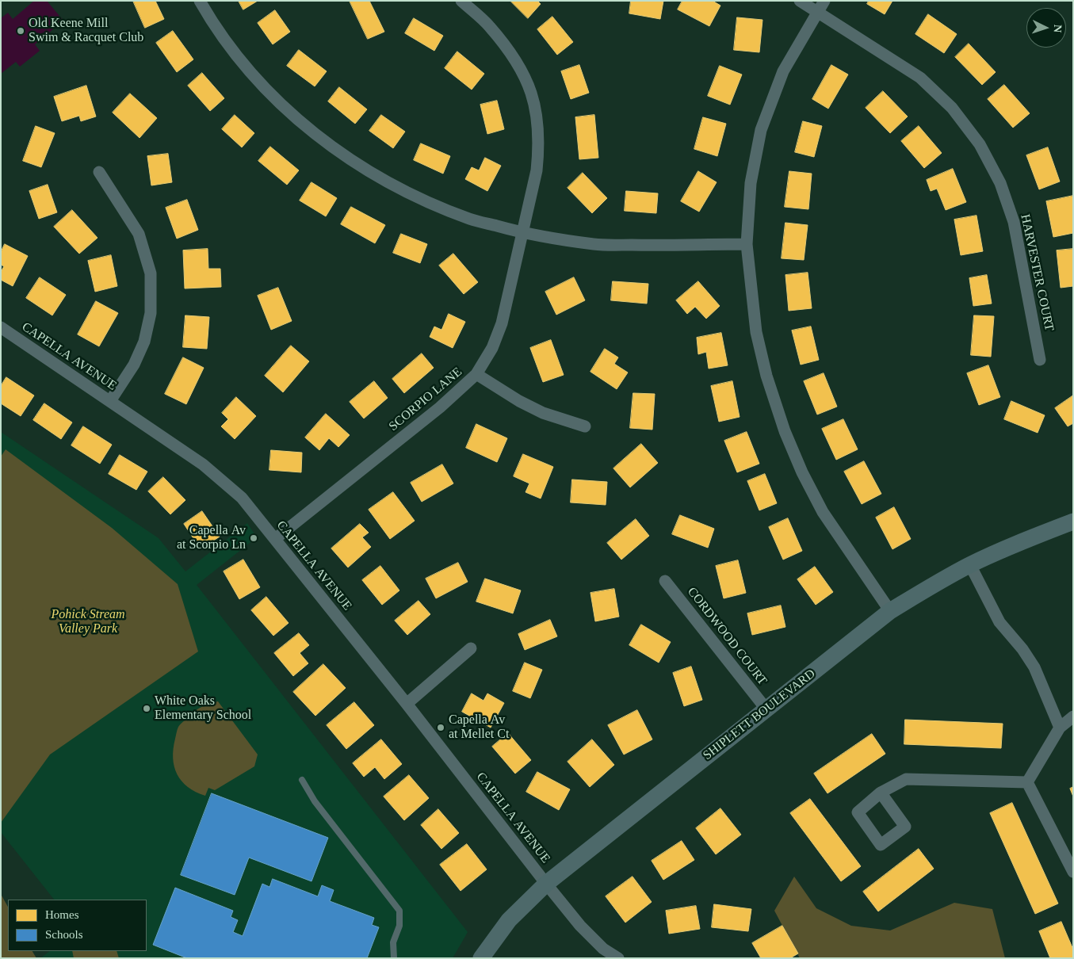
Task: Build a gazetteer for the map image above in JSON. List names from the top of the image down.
{
  "streets": {
    "street": [
      "HARVESTER COURT",
      "CAPELLA AVENUE",
      "SCORPIO LANE",
      "CORDWOOD COURT",
      "SHIPLETT BOULEVARD"
    ]
  },
  "crossings": [
    ["CAPELLA AVENUE", "SCORPIO LANE"],
    ["CAPELLA AVENUE", "SHIPLETT BOULEVARD"],
    ["CORDWOOD COURT", "SHIPLETT BOULEVARD"]
  ],
  "parks": ["Pohick Stream Valley Park"],
  "places": [
    "Old Keene Mill Swim & Racquet Club",
    "Capella Av at Scorpio Ln",
    "White Oaks Elementary School",
    "Capella Av at Mellet Ct"
  ],
  "legend": ["Homes", "Schools"],
  "north": "right"
}
